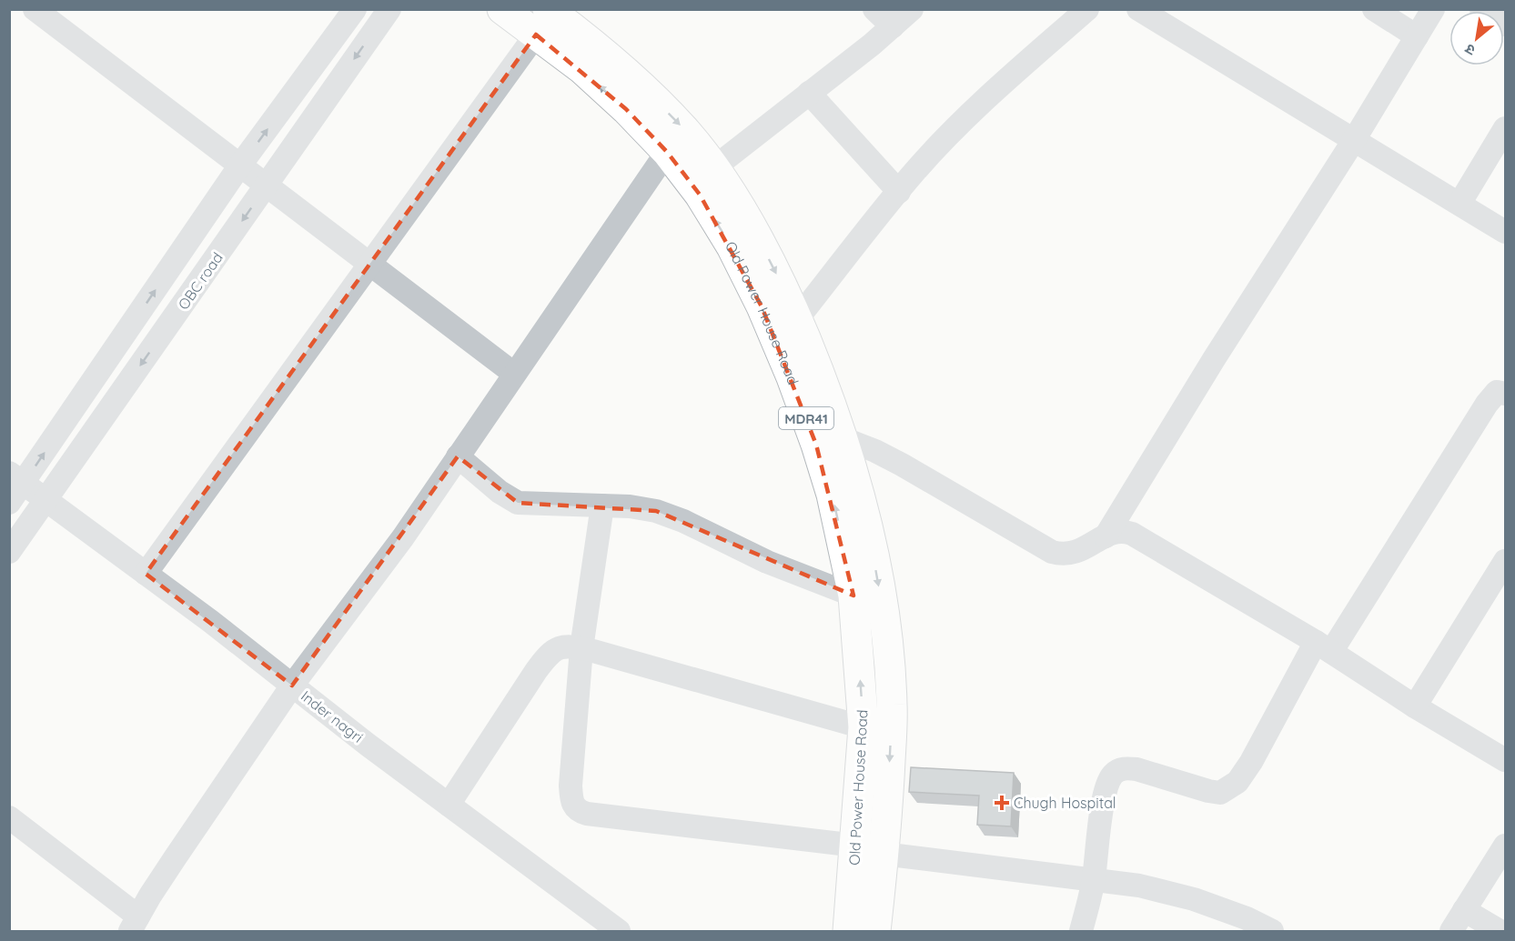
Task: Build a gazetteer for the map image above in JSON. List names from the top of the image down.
{
  "streets": {
    "highway": ["Old Power House Road", "MDR41"],
    "street": ["OBC road", "Inder nagri"]
  },
  "crossings": [
    ["OBC road", "Inder nagri"]
  ],
  "places": {
    "health": ["Chugh Hospital"]
  },
  "north": "bottom left"
}
